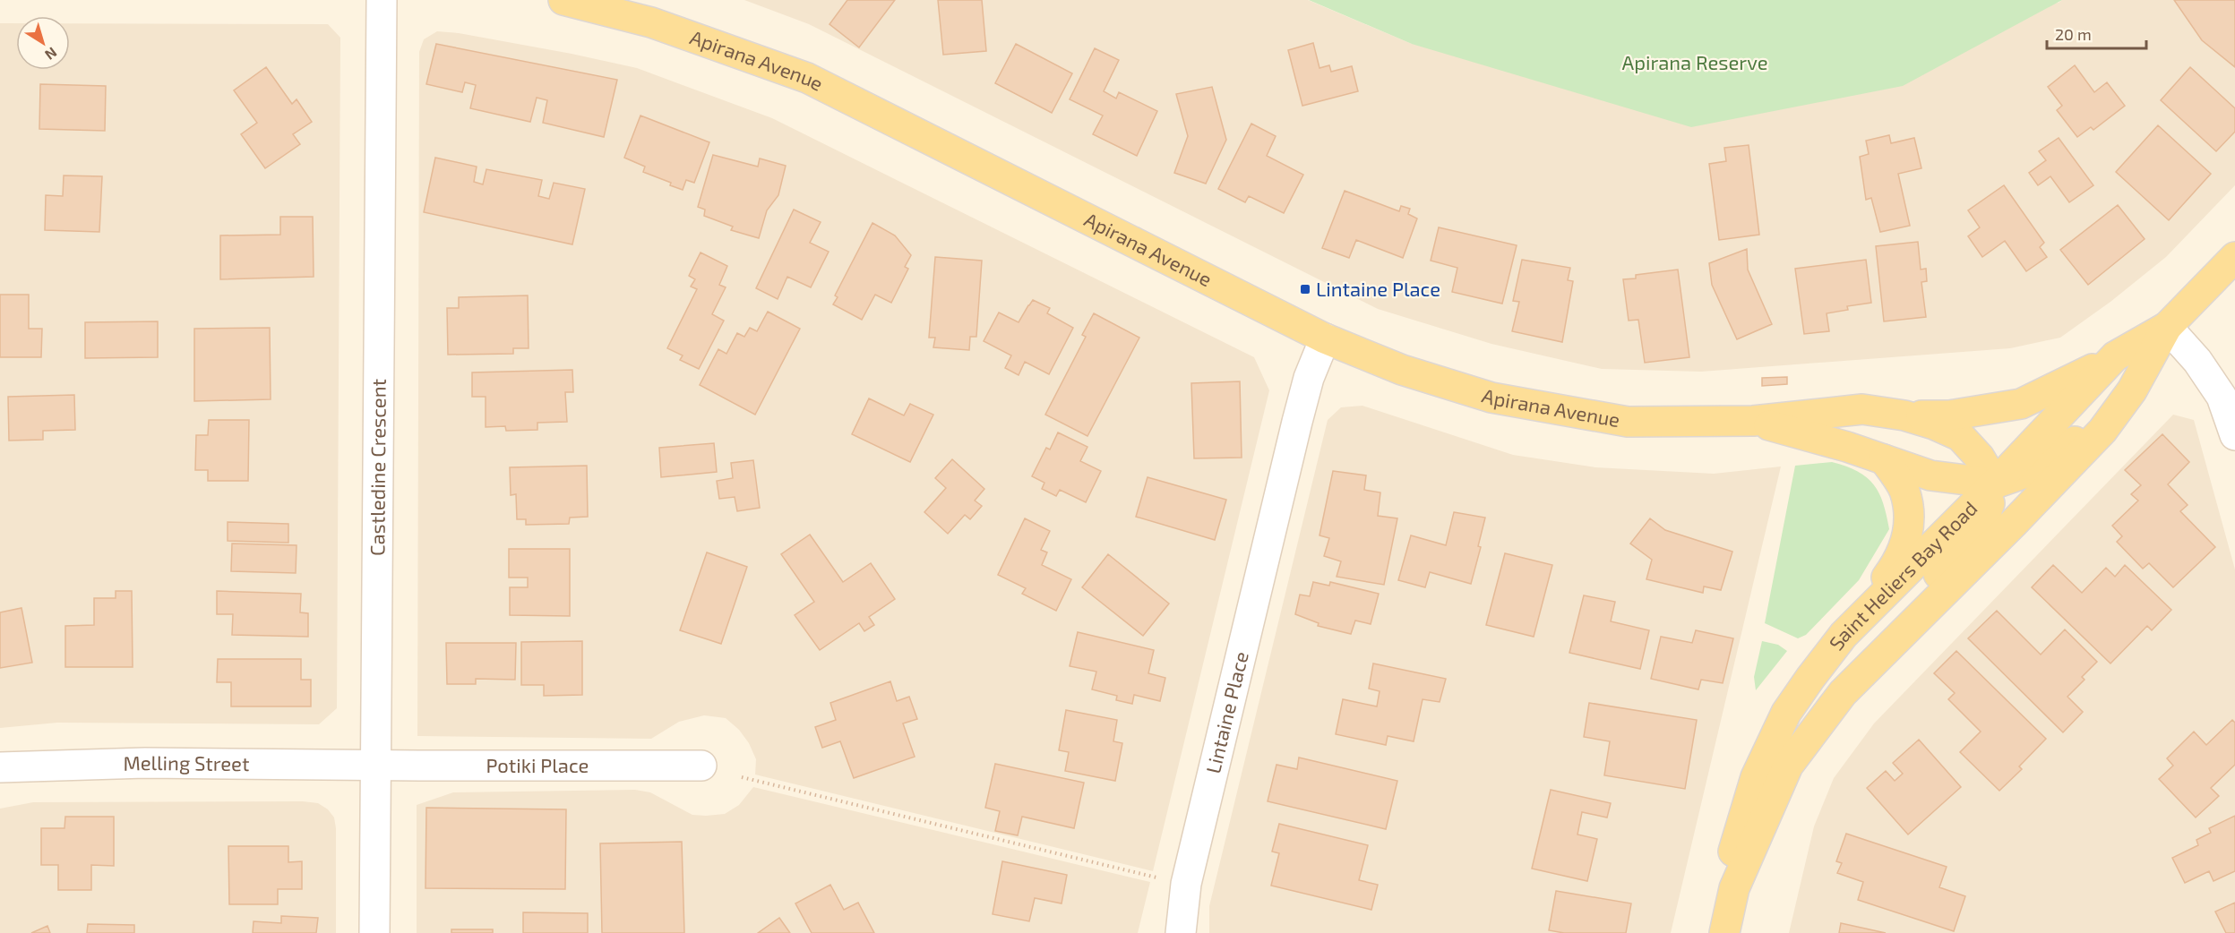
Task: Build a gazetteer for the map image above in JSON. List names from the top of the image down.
{
  "streets": {
    "main road": ["Apirana Avenue", "Saint Heliers Bay Road"],
    "street": [
      "Castledine Crescent",
      "Lintaine Place",
      "Melling Street",
      "Potiki Place"
    ]
  },
  "crossings": [
    ["Apirana Avenue", "Saint Heliers Bay Road"],
    ["Apirana Avenue", "Lintaine Place"],
    ["Castledine Crescent", "Melling Street"],
    ["Castledine Crescent", "Potiki Place"],
    ["Melling Street", "Potiki Place"]
  ],
  "parks": ["Apirana Reserve"],
  "places": {
    "transit": ["Lintaine Place"]
  },
  "scale_bar": "20 m",
  "north": "bottom right"
}
